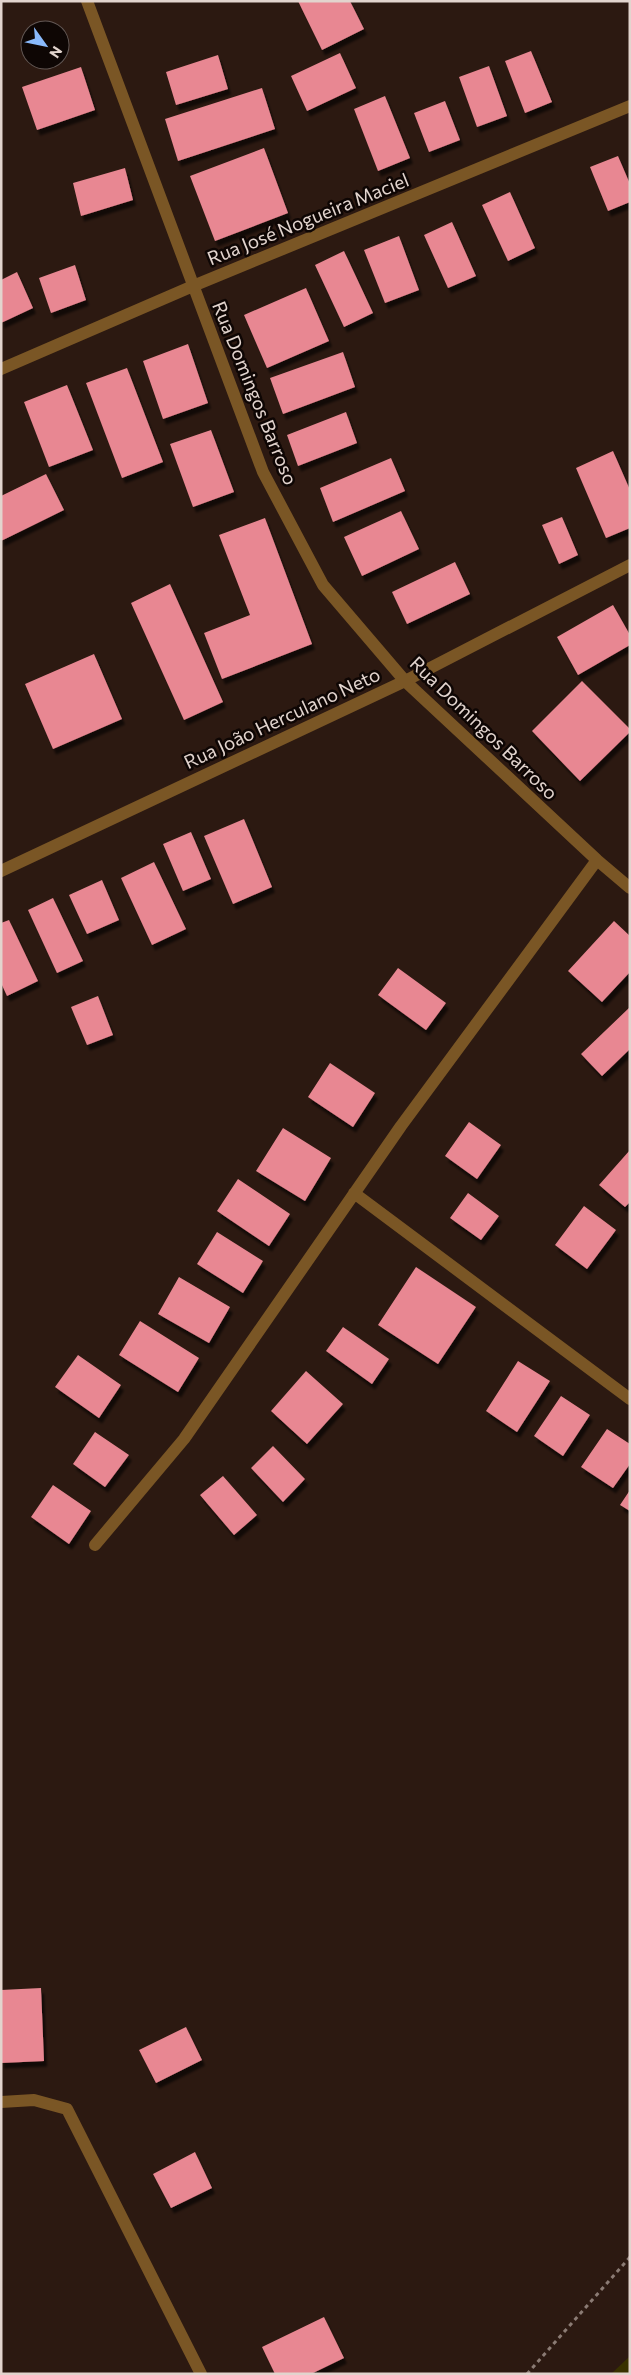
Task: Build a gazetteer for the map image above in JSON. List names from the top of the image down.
{
  "streets": {
    "street": ["Rua José Nogueira Maciel", "Rua Domingos Barroso", "Rua João Herculano Neto"]
  },
  "crossings": [
    ["Rua José Nogueira Maciel", "Rua Domingos Barroso"],
    ["Rua Domingos Barroso", "Rua João Herculano Neto"]
  ],
  "north": "bottom right"
}
